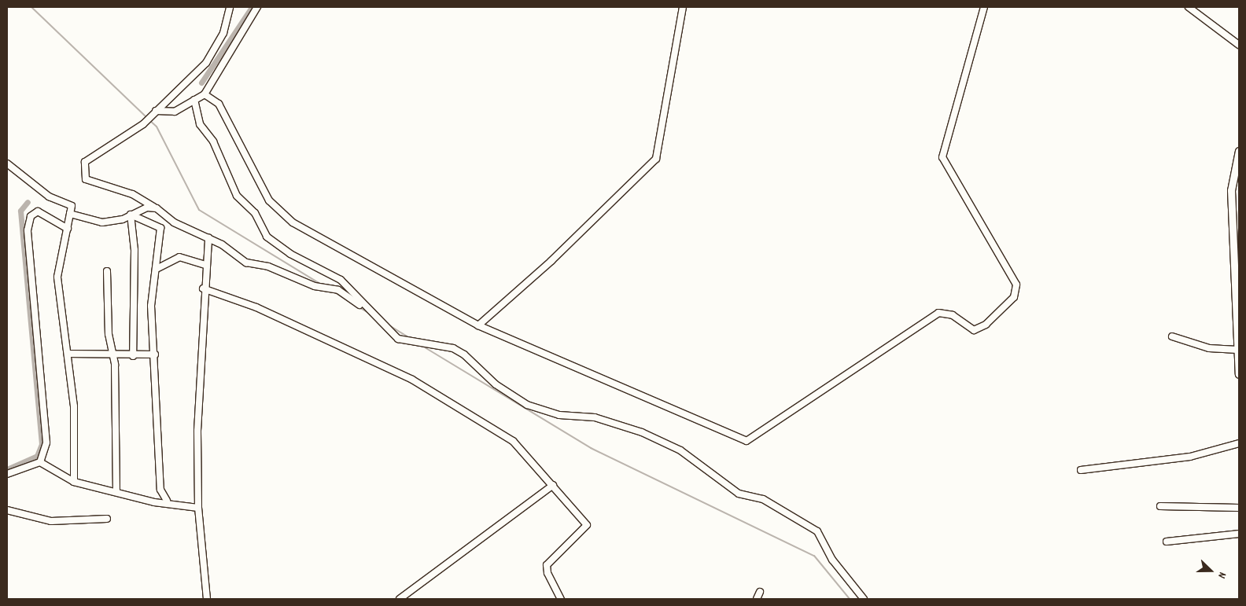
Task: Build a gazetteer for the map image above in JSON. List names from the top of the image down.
{
  "north": "right"
}
